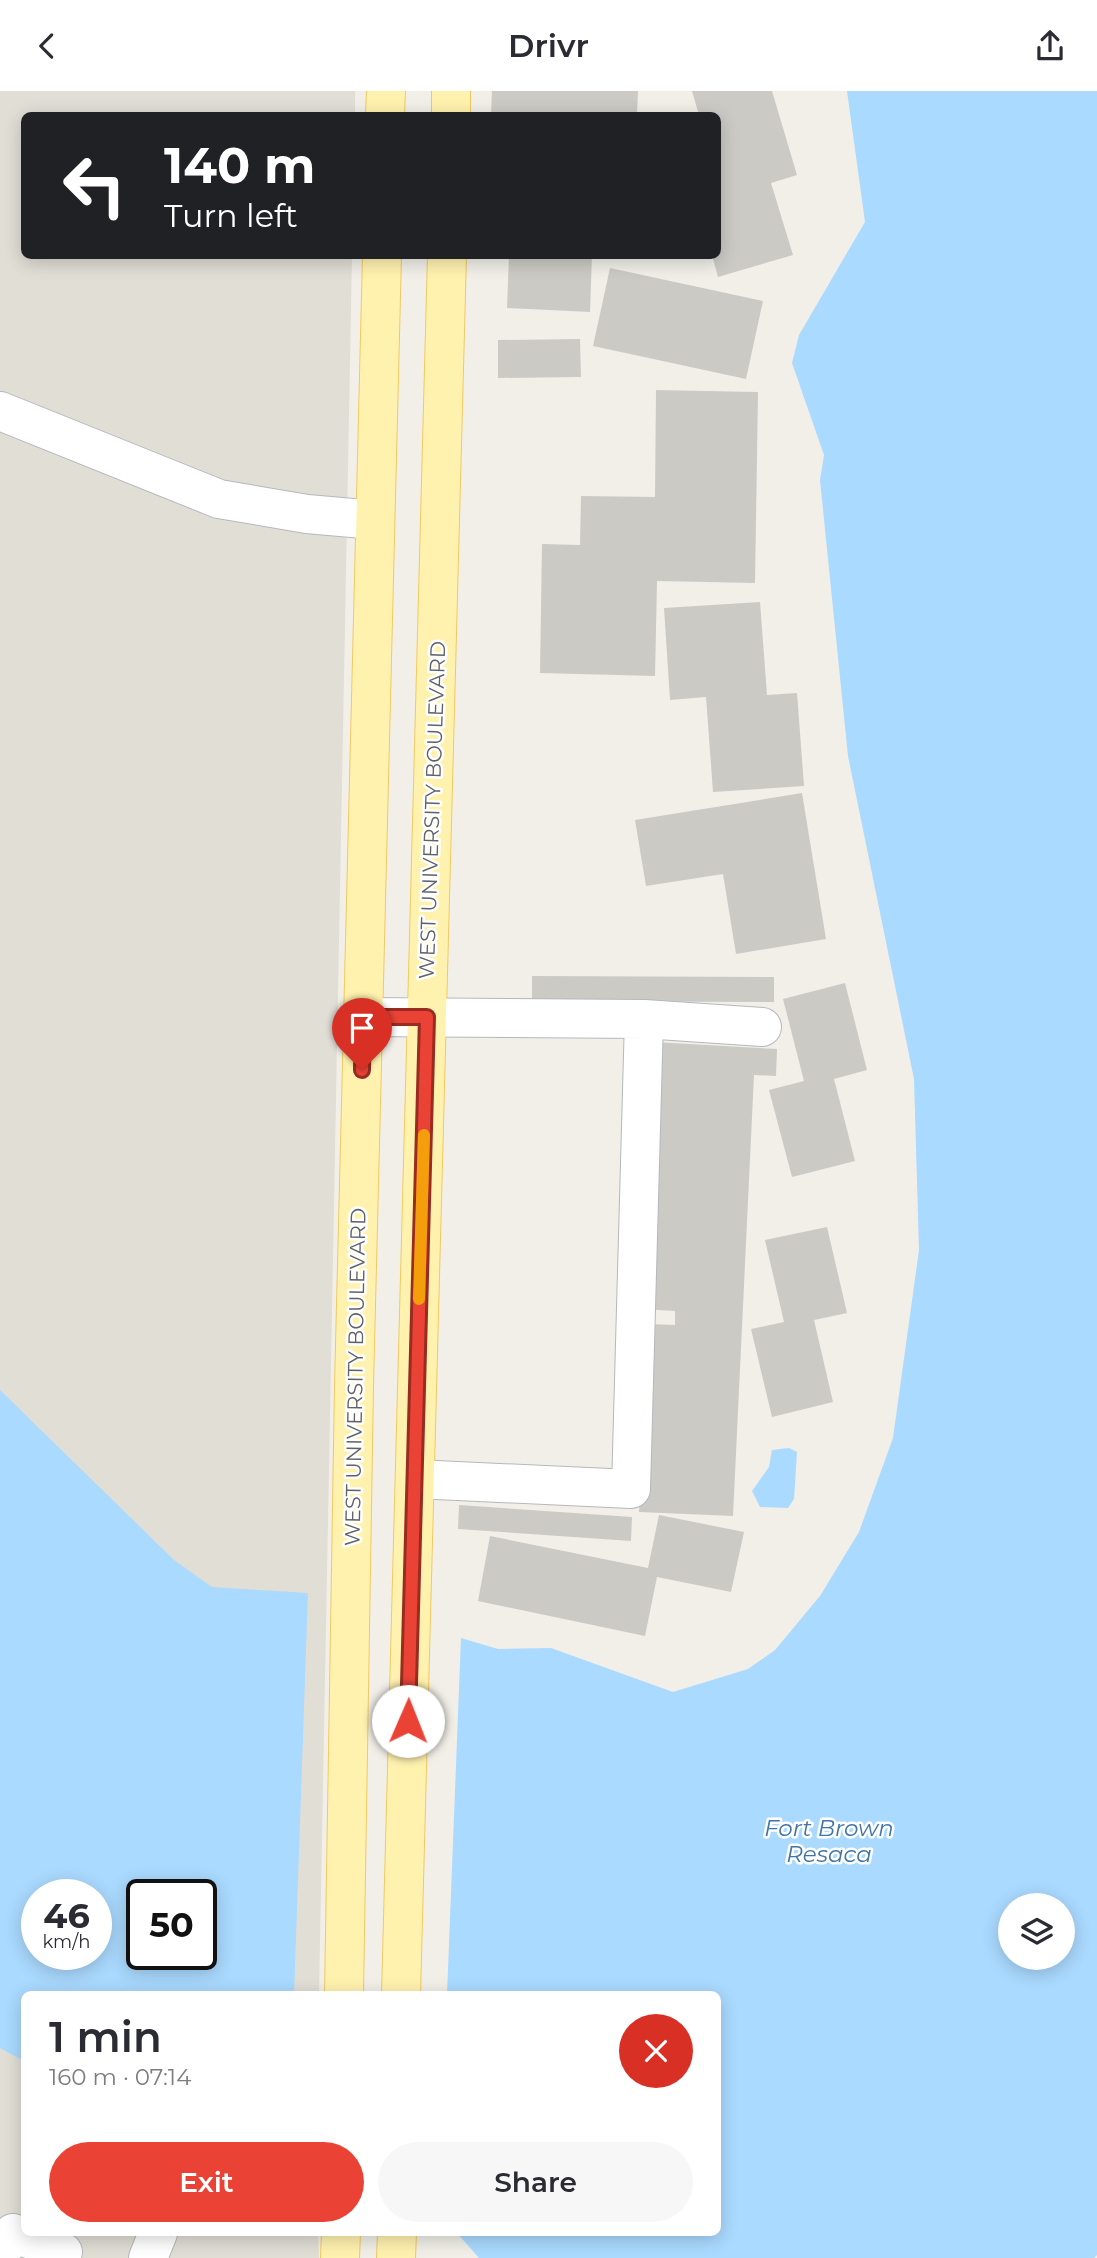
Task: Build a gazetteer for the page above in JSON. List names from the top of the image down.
{
  "streets": {
    "main road": ["WEST UNIVERSITY BOULEVARD"]
  },
  "water": ["Fort Brown Resaca"],
  "page": {
    "header": "Drivr",
    "turn": ["140 m", "Turn left"],
    "speed": "46 km/h",
    "limit": "50",
    "heading": ["1 min", "160 m · 07:14"],
    "buttons": ["Exit", "Share"]
  }
}
